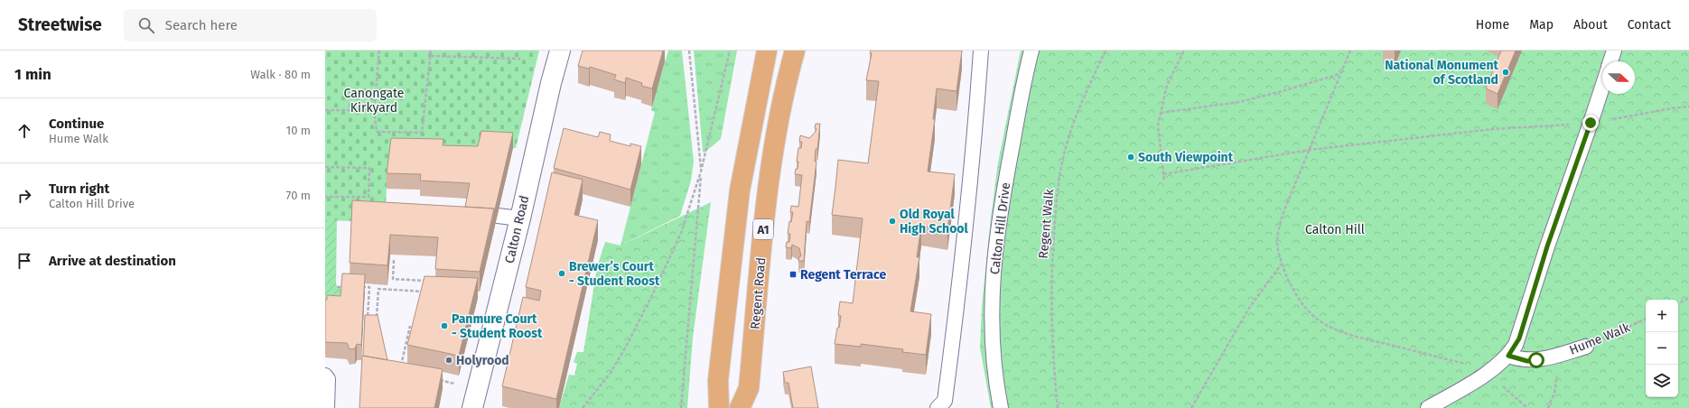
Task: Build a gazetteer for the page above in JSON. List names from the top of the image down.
{
  "streets": {
    "main road": ["A1", "Regent Road"],
    "street": ["Calton Road"],
    "lane": ["Calton Hill Drive", "Hume Walk"],
    "path": ["Regent Walk"]
  },
  "parks": ["Canongate Kirkyard", "Calton Hill"],
  "places": {
    "other": [
      "National Monument of Scotland",
      "South Viewpoint",
      "Old Royal High School",
      "Brewer’s Court - Student Roost",
      "Panmure Court - Student Roost",
      "Holyrood"
    ],
    "transit": ["Regent Terrace"]
  },
  "north": "right",
  "page": {
    "header": "Streetwise",
    "search": "Search here",
    "nav": [
      "Home",
      "Map",
      "About",
      "Contact"
    ],
    "heading": ["1 min", "Walk · 80 m"],
    "list": [
      ["Continue", "Hume Walk", "10 m"],
      ["Turn right", "Calton Hill Drive", "70 m"],
      "Arrive at destination"
    ],
    "map_buttons": ["+", "−"]
  }
}
